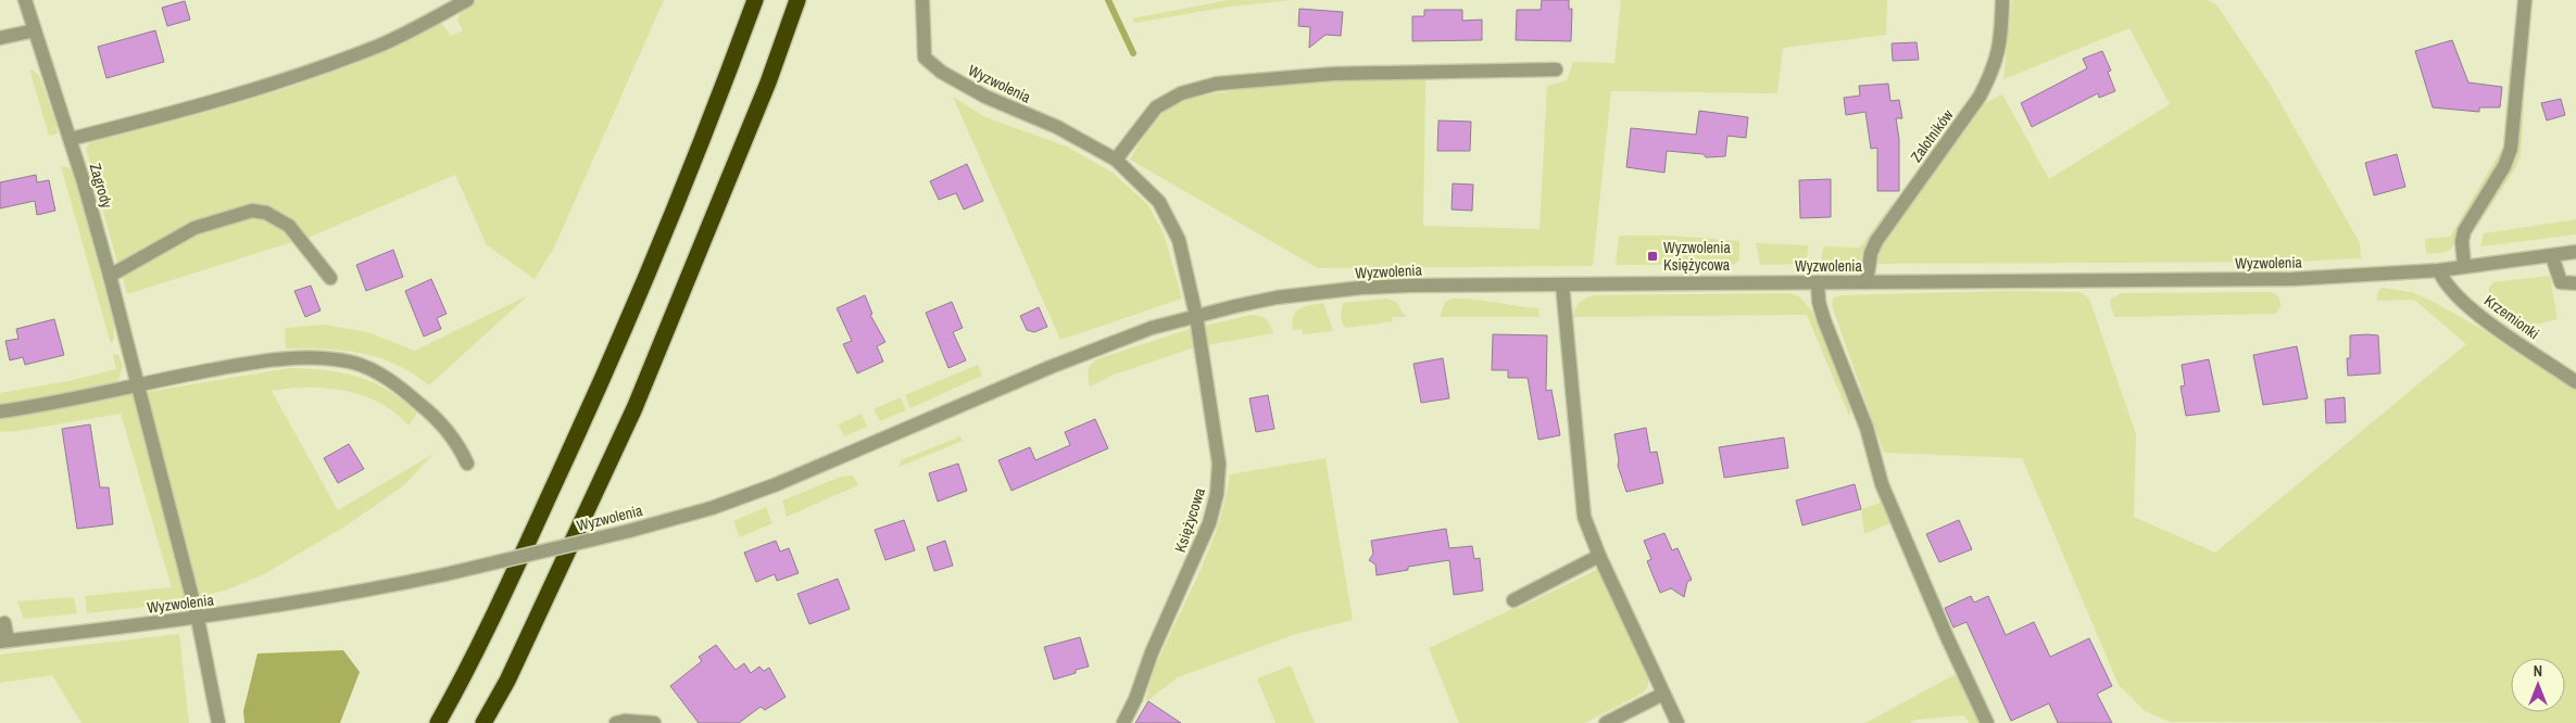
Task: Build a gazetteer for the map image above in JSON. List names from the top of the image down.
{
  "streets": {
    "street": [
      "Wyzwolenia",
      "Zalotników",
      "Zagrody",
      "Krzemionki",
      "Księżycowa"
    ]
  },
  "crossings": [
    ["Wyzwolenia", "Zalotników"],
    ["Wyzwolenia", "Zagrody"],
    ["Wyzwolenia", "Krzemionki"],
    ["Wyzwolenia", "Księżycowa"]
  ],
  "places": {
    "transit": ["Wyzwolenia Księżycowa"]
  },
  "north": "top"
}
